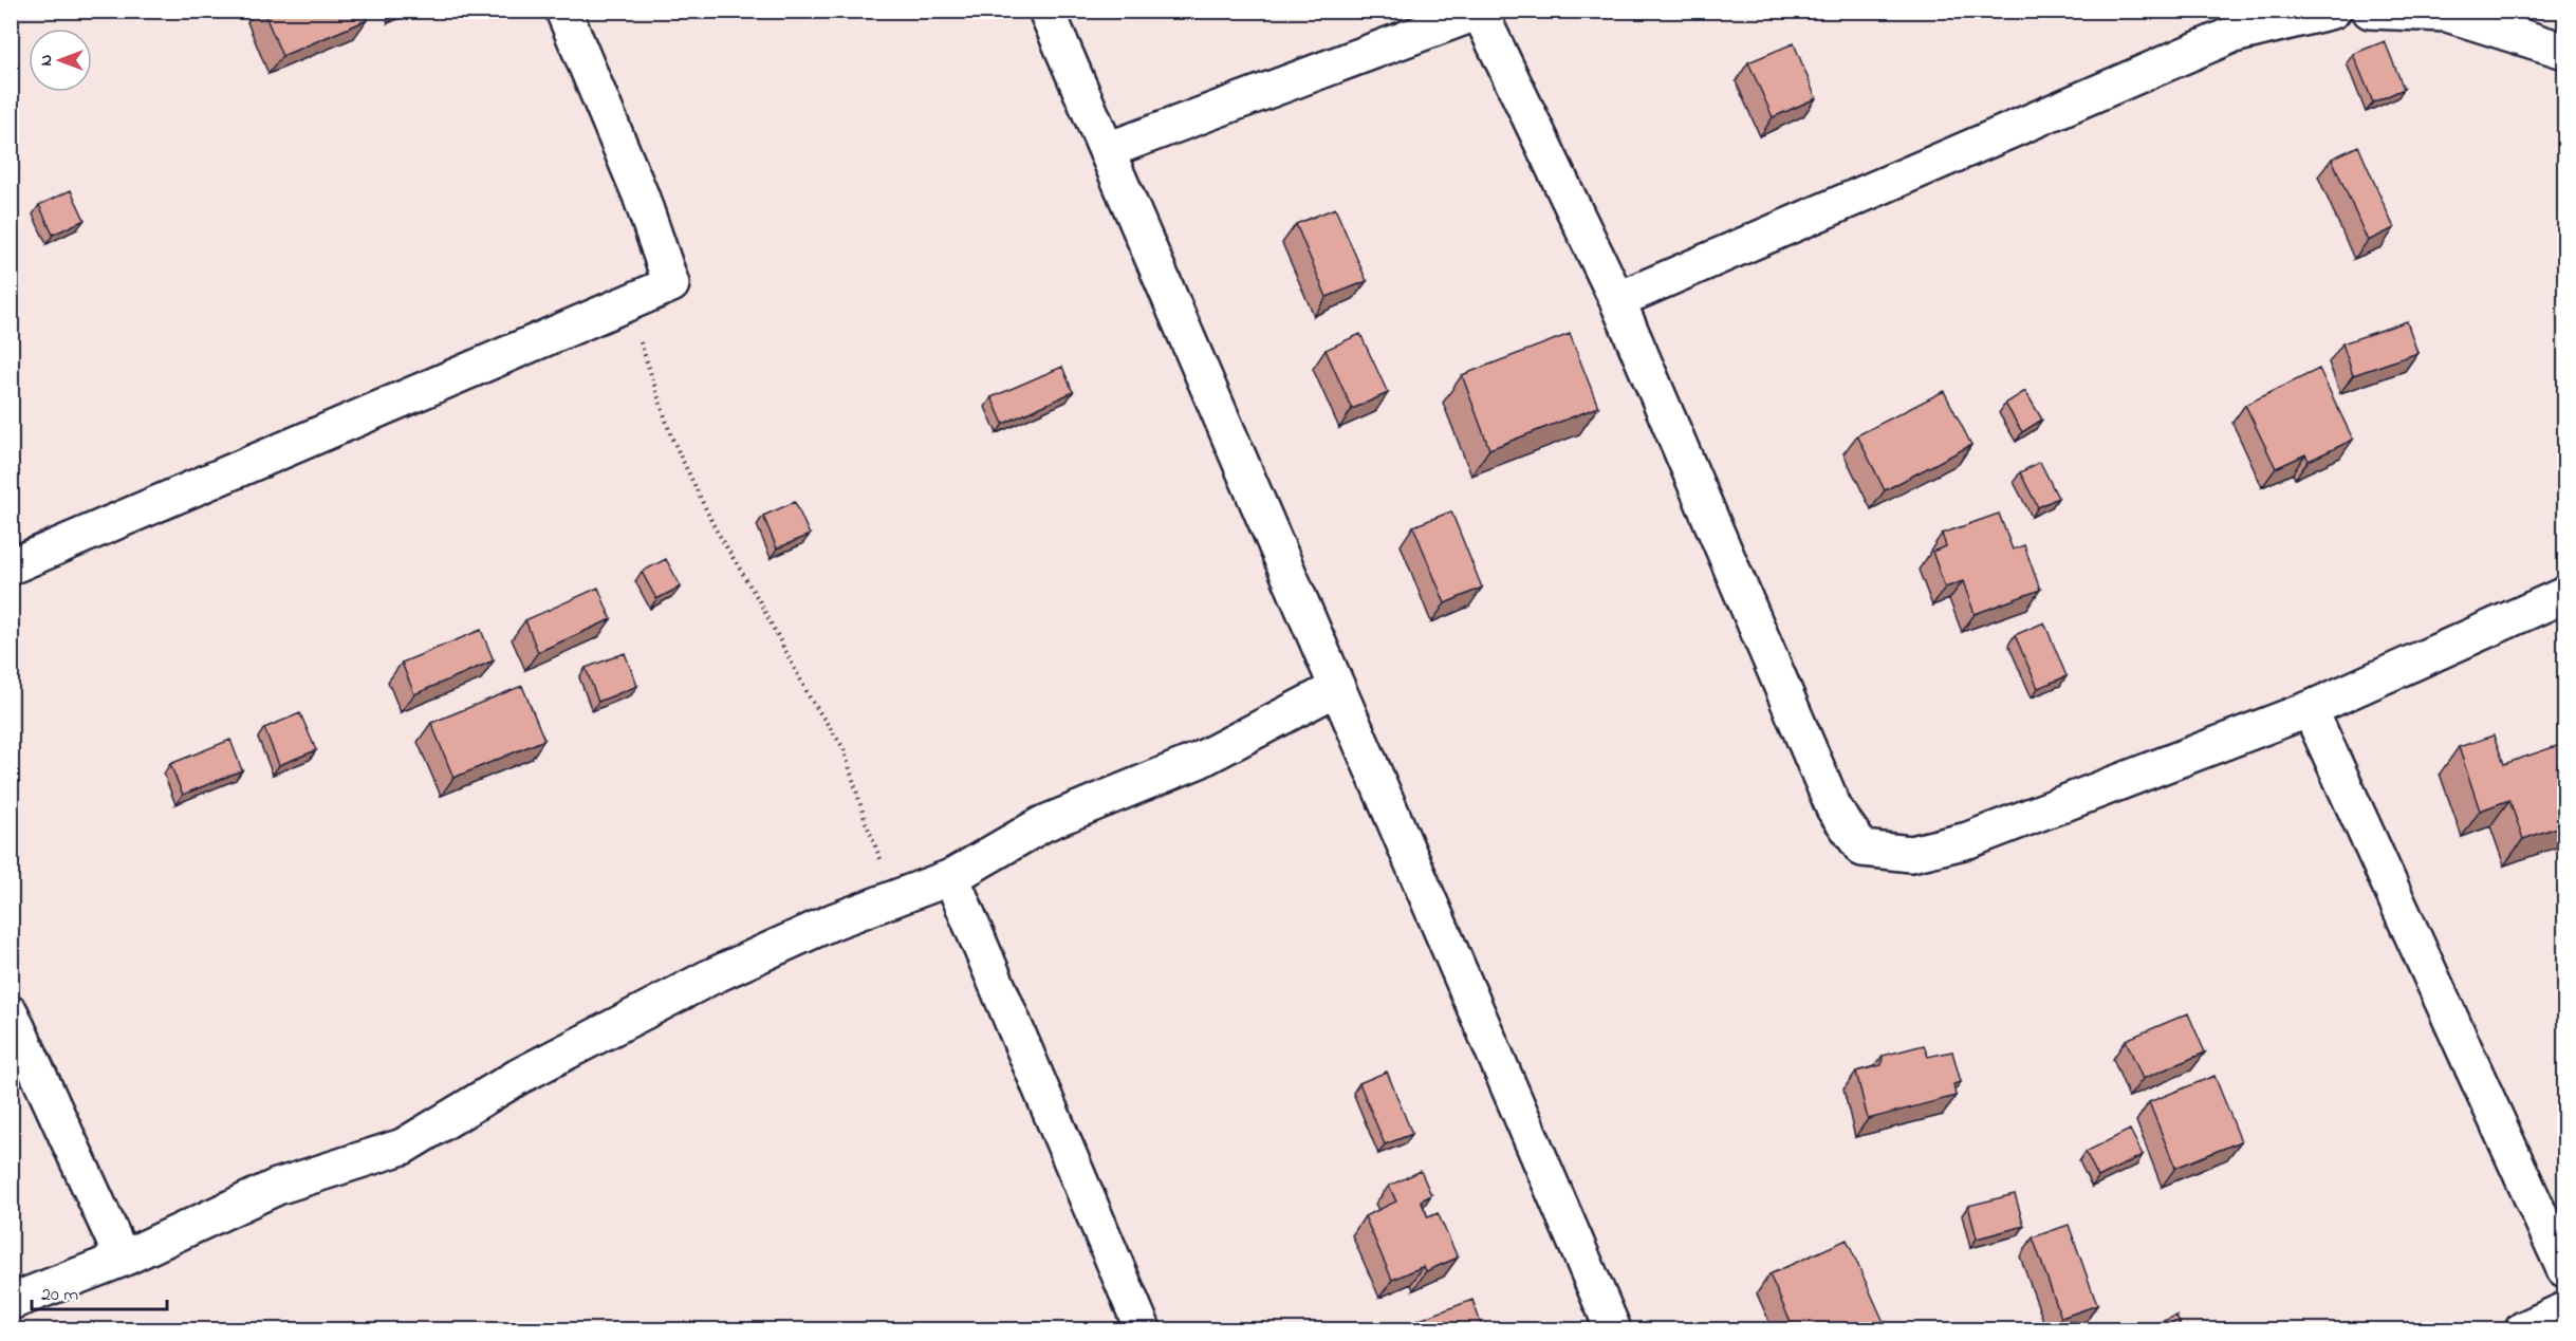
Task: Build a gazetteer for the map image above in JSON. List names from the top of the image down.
{
  "scale_bar": "20 m",
  "north": "left"
}
